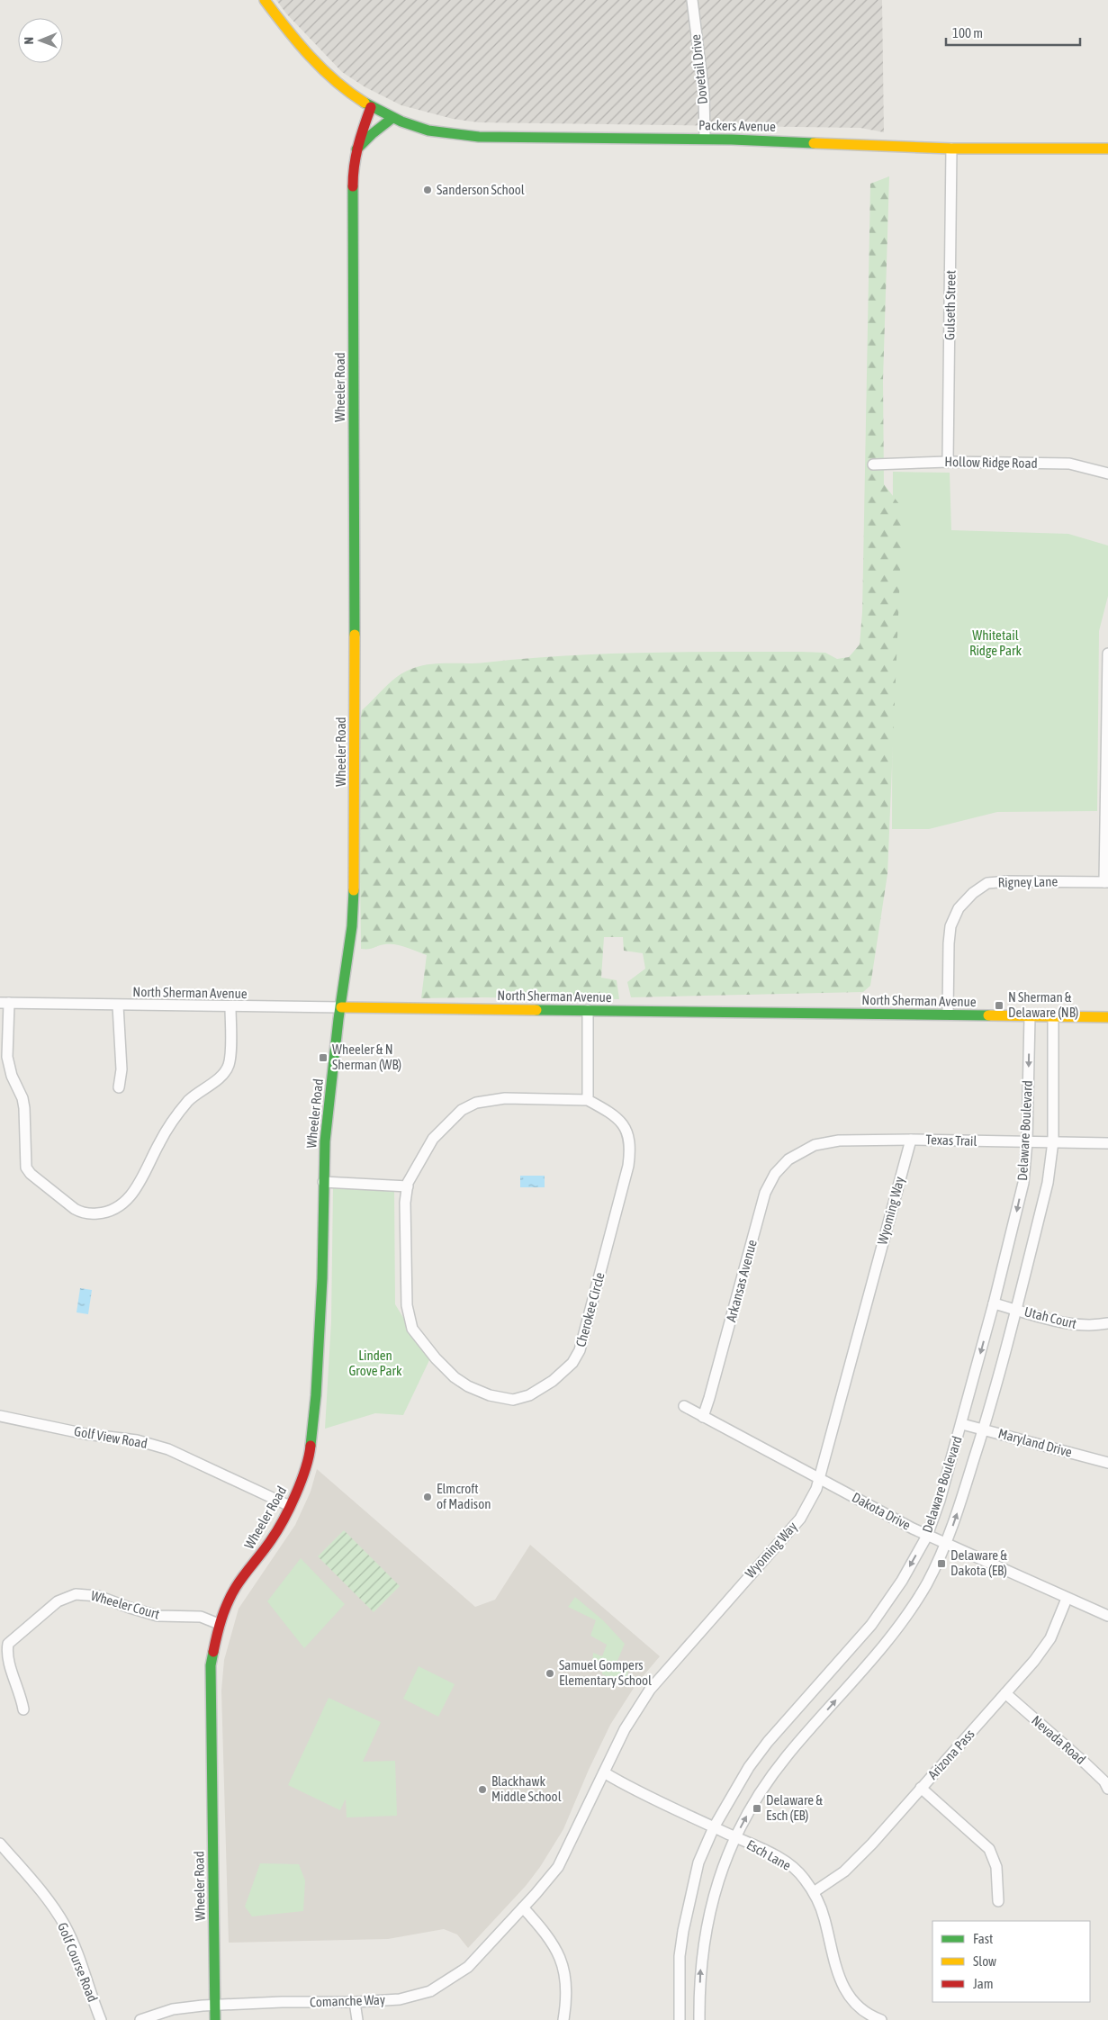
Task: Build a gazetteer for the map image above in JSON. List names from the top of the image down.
{
  "streets": {
    "street": [
      "Dovetail Drive",
      "Packers Avenue",
      "Gulseth Street",
      "Wheeler Road",
      "Hollow Ridge Road",
      "Rigney Lane",
      "North Sherman Avenue",
      "Delaware Boulevard",
      "Texas Trail",
      "Wyoming Way",
      "Arkansas Avenue",
      "Cherokee Circle",
      "Utah Court",
      "Golf View Road",
      "Maryland Drive",
      "Dakota Drive",
      "Wheeler Court",
      "Nevada Road",
      "Arizona Pass",
      "Esch Lane",
      "Golf Course Road",
      "Comanche Way"
    ]
  },
  "crossings": [
    ["Dovetail Drive", "Packers Avenue"],
    ["Packers Avenue", "Gulseth Street"],
    ["Packers Avenue", "Wheeler Road"],
    ["Gulseth Street", "Hollow Ridge Road"],
    ["Wheeler Road", "North Sherman Avenue"],
    ["Wheeler Road", "Golf View Road"],
    ["Wheeler Road", "Wheeler Court"],
    ["Wheeler Road", "Comanche Way"],
    ["Rigney Lane", "North Sherman Avenue"],
    ["North Sherman Avenue", "Delaware Boulevard"],
    ["Delaware Boulevard", "Texas Trail"],
    ["Delaware Boulevard", "Utah Court"],
    ["Delaware Boulevard", "Maryland Drive"],
    ["Delaware Boulevard", "Dakota Drive"],
    ["Delaware Boulevard", "Esch Lane"],
    ["Texas Trail", "Wyoming Way"],
    ["Texas Trail", "Arkansas Avenue"],
    ["Wyoming Way", "Dakota Drive"],
    ["Wyoming Way", "Esch Lane"],
    ["Wyoming Way", "Comanche Way"],
    ["Arkansas Avenue", "Dakota Drive"],
    ["Dakota Drive", "Arizona Pass"],
    ["Nevada Road", "Arizona Pass"],
    ["Arizona Pass", "Esch Lane"]
  ],
  "parks": ["Whitetail Ridge Park", "Linden Grove Park"],
  "places": {
    "other": [
      "Sanderson School",
      "Elmcroft of Madison",
      "Samuel Gompers Elementary School",
      "Blackhawk Middle School"
    ],
    "transit": [
      "N Sherman & Delaware (NB)",
      "Wheeler & N Sherman (WB)",
      "Delaware & Dakota (EB)",
      "Delaware & Esch (EB)"
    ]
  },
  "legend": ["Fast", "Slow", "Jam"],
  "scale_bar": "100 m",
  "north": "left"
}
